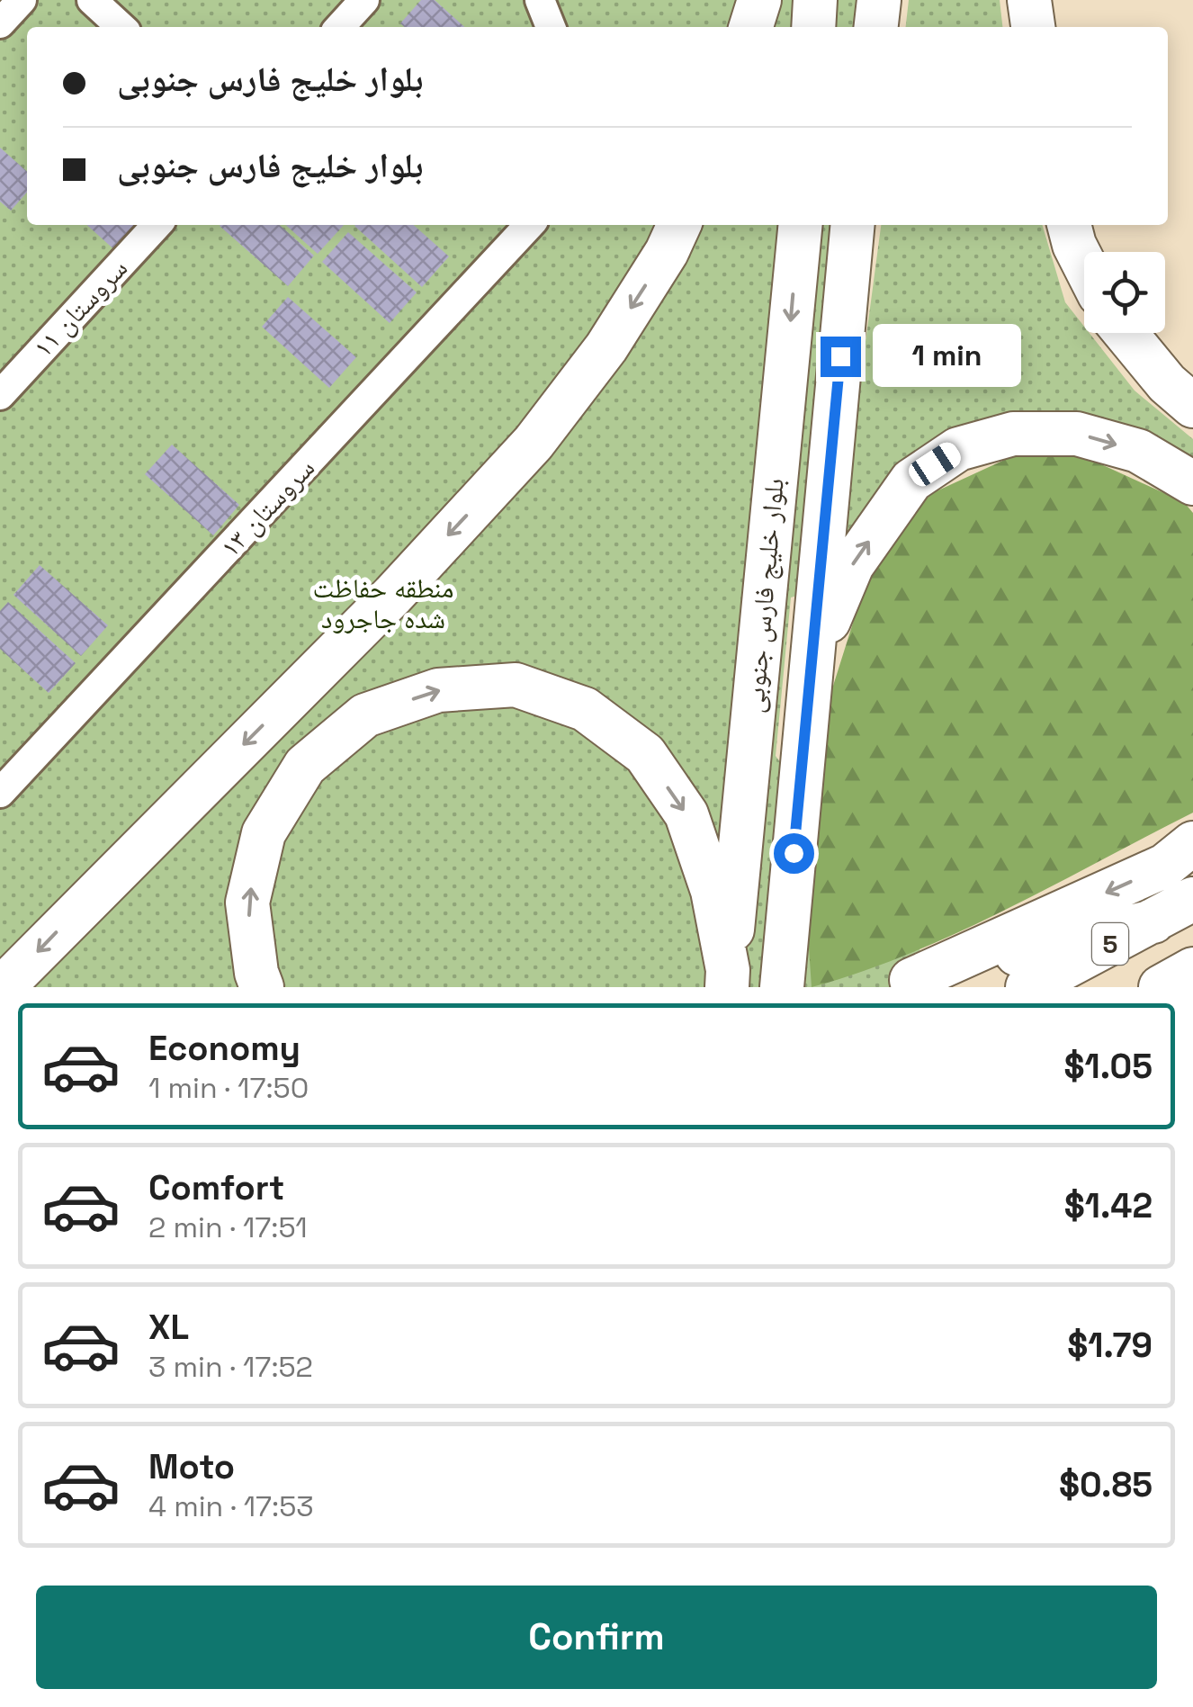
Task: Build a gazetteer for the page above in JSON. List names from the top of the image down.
{
  "streets": {
    "highway": ["بلوار خلیج فارس جنوبی", "5"],
    "street": ["سروستان ۱۱", "سروستان ۱۳"]
  },
  "parks": ["منطقه حفاظت شده جاجرود"],
  "page": {
    "banner": ["بلوار خلیج فارس جنوبی", "بلوار خلیج فارس جنوبی"],
    "bubble": "1 min",
    "list": [
      {
        "name": "Economy",
        "note": "1 min · 17:50",
        "value": "$1.05"
      },
      {
        "name": "Comfort",
        "note": "2 min · 17:51",
        "value": "$1.42"
      },
      {
        "name": "XL",
        "note": "3 min · 17:52",
        "value": "$1.79"
      },
      {
        "name": "Moto",
        "note": "4 min · 17:53",
        "value": "$0.85"
      }
    ],
    "buttons": "Confirm"
  }
}
